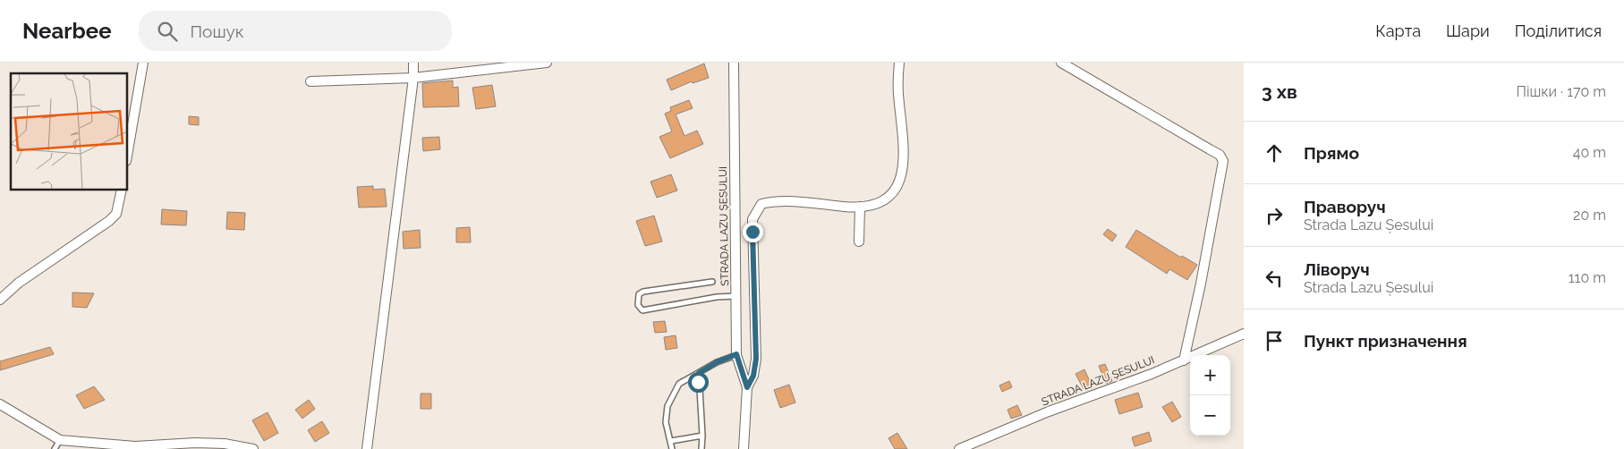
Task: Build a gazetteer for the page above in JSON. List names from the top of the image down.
{
  "streets": {
    "street": ["STRADA LAZU ȘESULUI"]
  },
  "page": {
    "header": "Nearbee",
    "search": "Пошук",
    "nav": ["Карта", "Шари", "Поділитися"],
    "heading": ["3 хв", "Пішки · 170 m"],
    "list": [
      ["Прямо", "40 m"],
      ["Праворуч", "Strada Lazu Șesului", "20 m"],
      ["Ліворуч", "Strada Lazu Șesului", "110 m"],
      "Пункт призначення"
    ],
    "map_buttons": ["+", "−"]
  }
}
